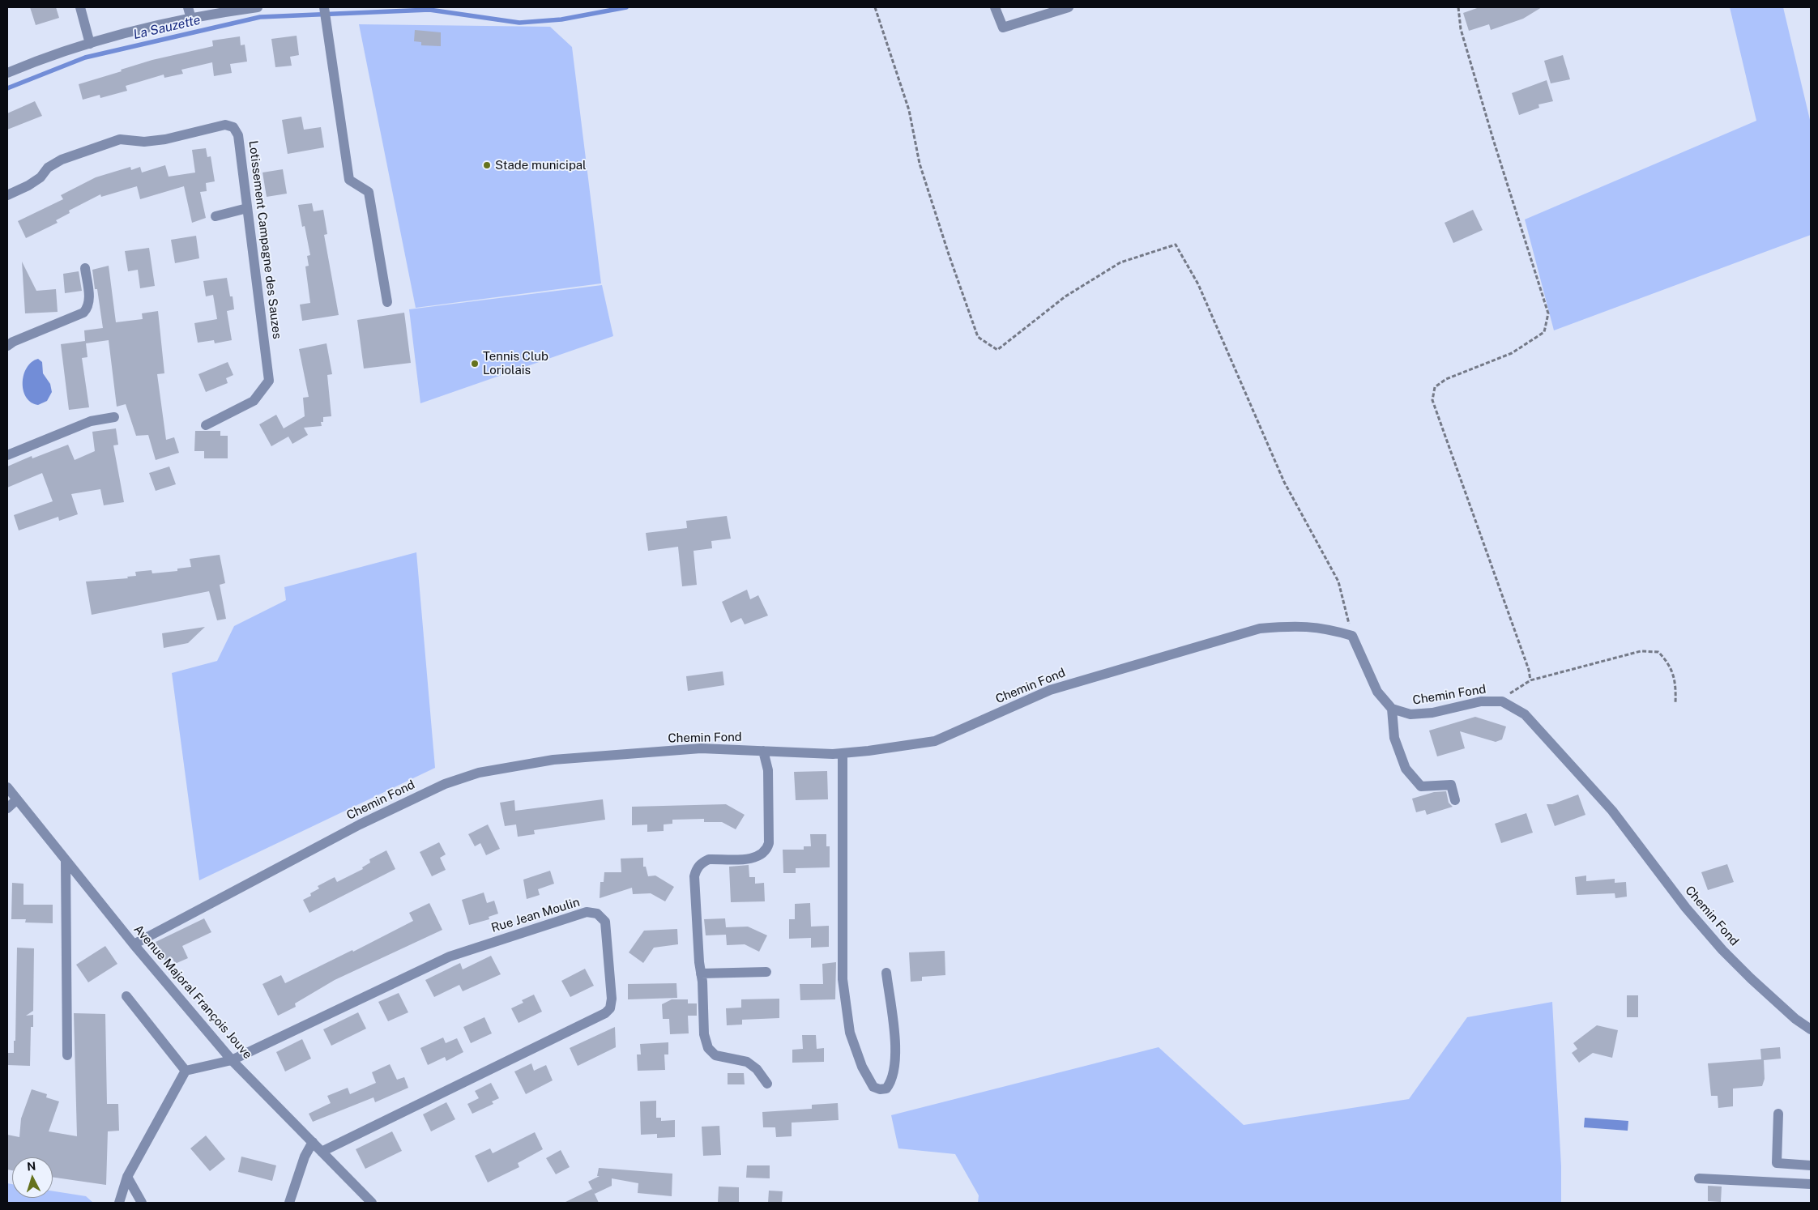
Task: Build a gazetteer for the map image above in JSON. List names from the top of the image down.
{
  "streets": {
    "street": [
      "Lotissement Campagne des Sauzes",
      "Chemin Fond",
      "Rue Jean Moulin",
      "Avenue Majoral François Jouve"
    ]
  },
  "crossings": [
    ["Chemin Fond", "Avenue Majoral François Jouve"],
    ["Rue Jean Moulin", "Avenue Majoral François Jouve"]
  ],
  "water": ["La Sauzette"],
  "places": ["Stade municipal", "Tennis Club Loriolais"],
  "north": "top"
}
